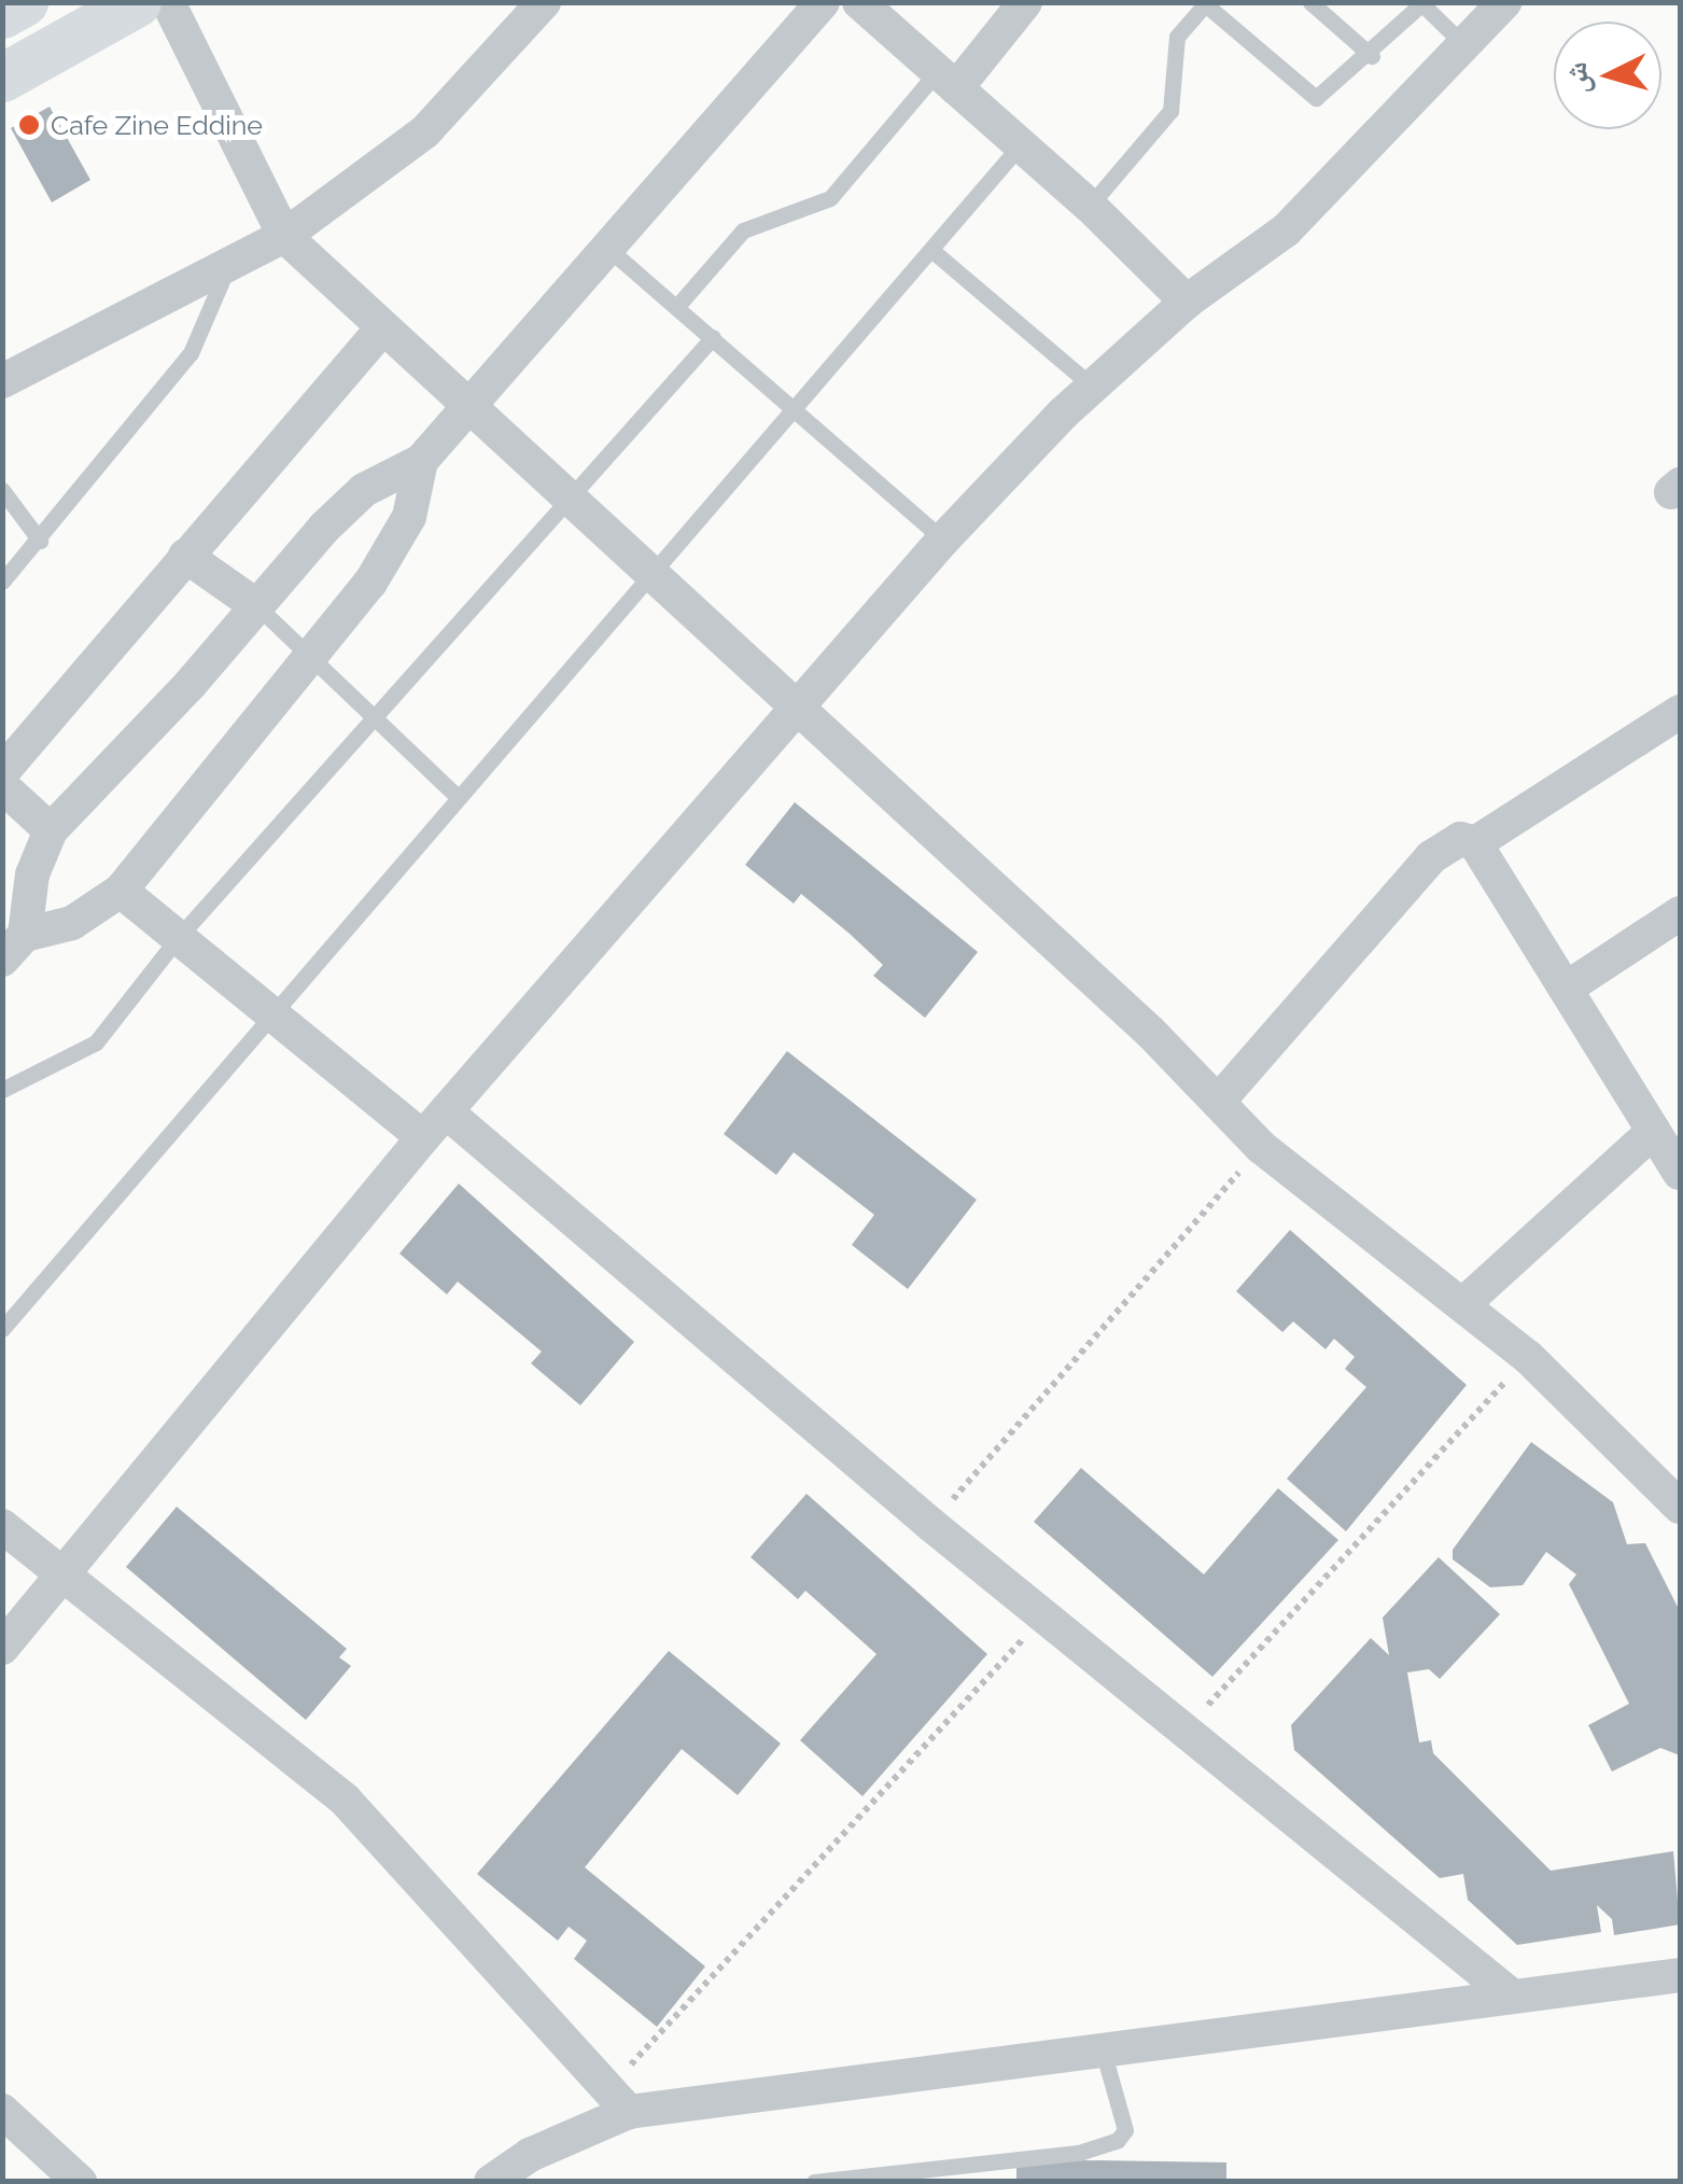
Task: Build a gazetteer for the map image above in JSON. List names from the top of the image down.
{
  "places": ["Cafe Zine Eddine"],
  "north": "left"
}
